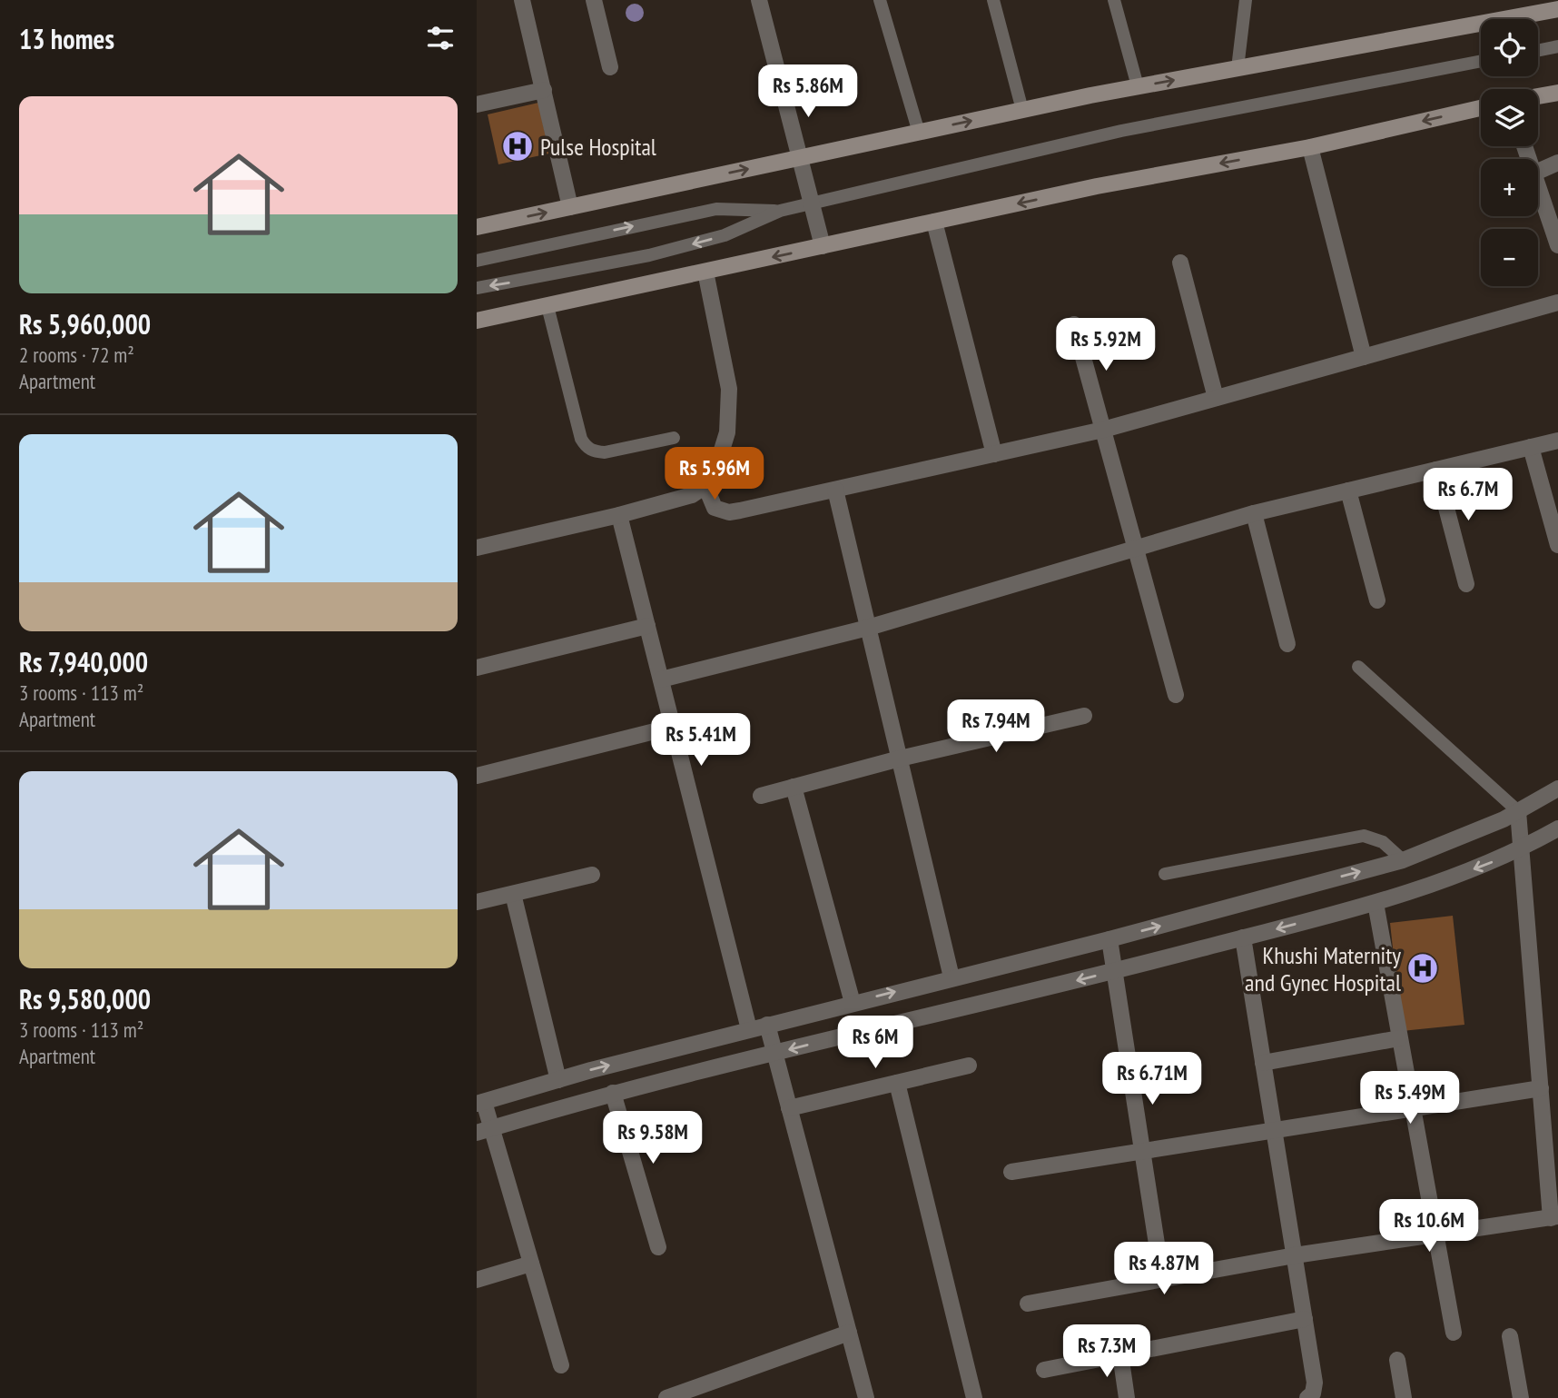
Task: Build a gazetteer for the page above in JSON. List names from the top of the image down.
{
  "places": {
    "hospital": ["Pulse Hospital", "Khushi Maternity and Gynec Hospital"]
  },
  "page": {
    "heading": "13 homes",
    "map_buttons": ["+", "−"],
    "price": [
      "Rs 5.86M",
      "Rs 5.92M",
      "Rs 5.96M",
      "Rs 6.7M",
      "Rs 7.94M",
      "Rs 5.41M",
      "Rs 6M",
      "Rs 6.71M",
      "Rs 5.49M",
      "Rs 9.58M",
      "Rs 10.6M",
      "Rs 4.87M",
      "Rs 7.3M"
    ],
    "list": [
      {
        "name": "Rs 5,960,000",
        "note": "2 rooms · 72 m² · Apartment"
      },
      {
        "name": "Rs 7,940,000",
        "note": "3 rooms · 113 m² · Apartment"
      },
      {
        "name": "Rs 9,580,000",
        "note": "3 rooms · 113 m² · Apartment"
      }
    ]
  }
}
